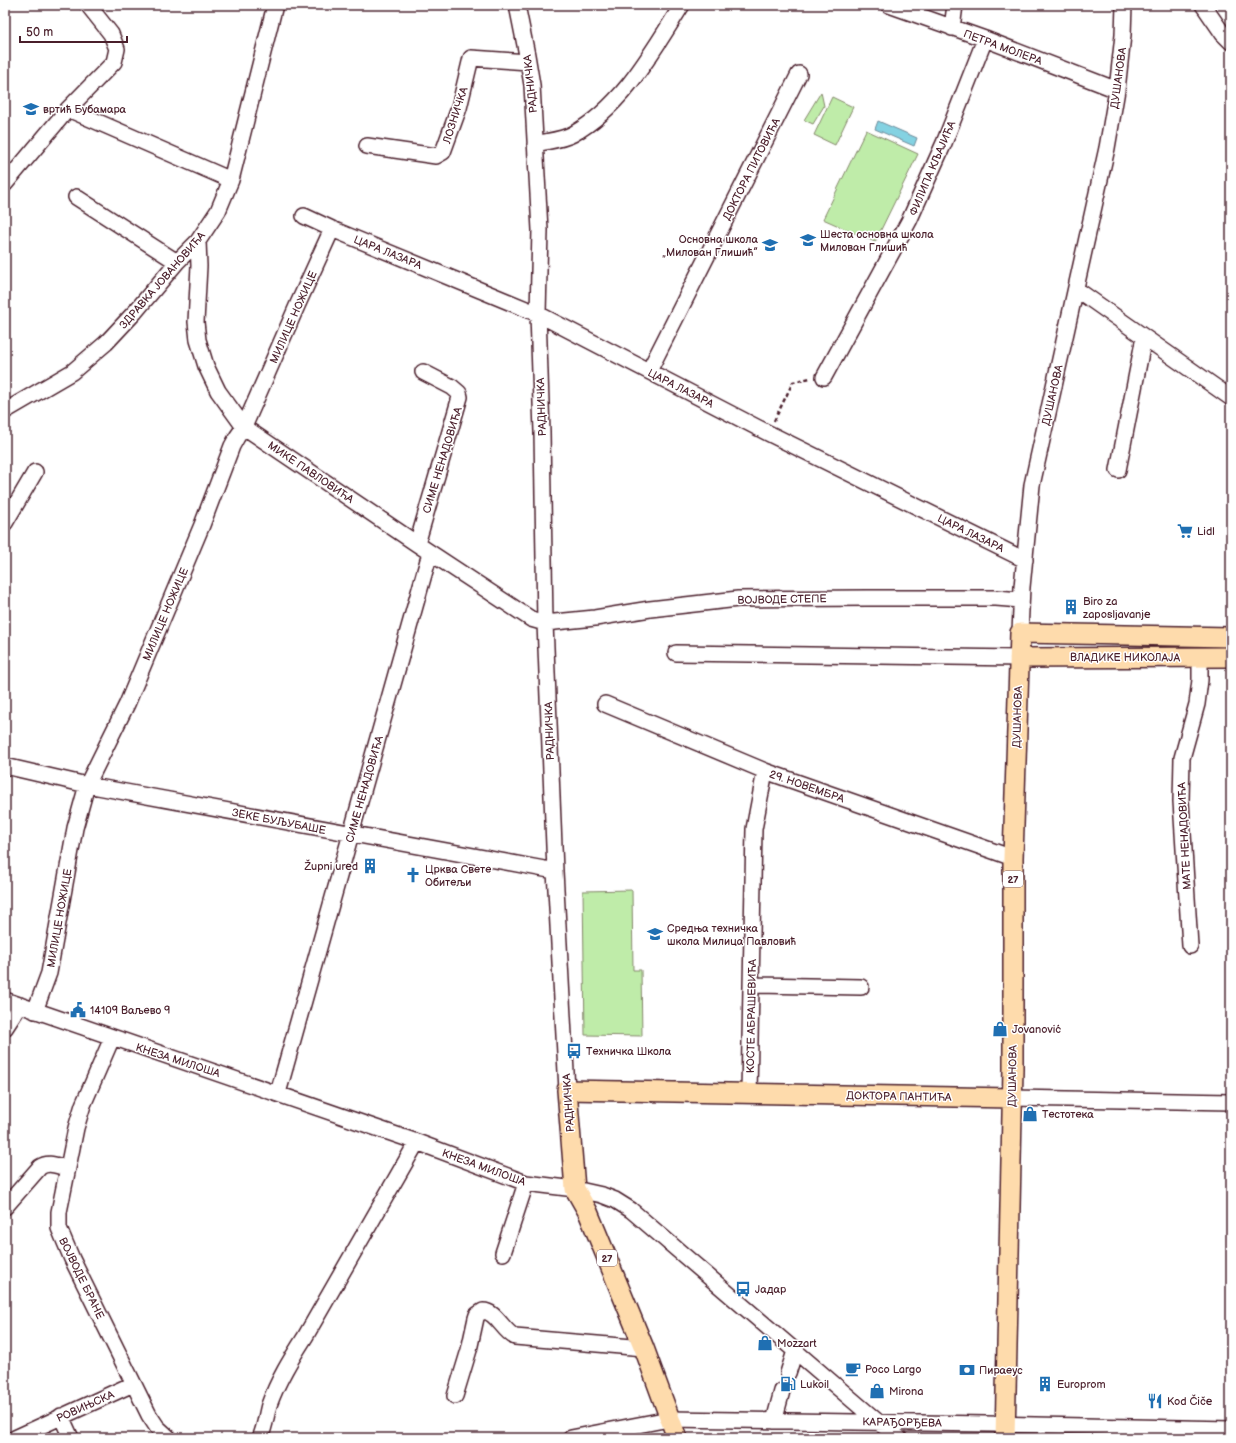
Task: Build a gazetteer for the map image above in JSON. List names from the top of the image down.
{
  "streets": {
    "main road": [
      "ДУШАНОВА",
      "РАДНИЧКА",
      "ВЛАДИКЕ НИКОЛАЈА",
      "27",
      "ДОКТОРА ПАНТИЋА"
    ],
    "street": [
      "ПЕТРА МОЛЕРА",
      "ЛОЗНИЧКА",
      "ФИЛИПА КЉАЈИЋА",
      "ДОКТОРА ПИТОВИЋА",
      "ЦАРА ЛАЗАРА",
      "ЗДРАВКА ЈОВАНОВИЋА",
      "МИЛИЦЕ НОЖИЦЕ",
      "СИМЕ НЕНАДОВИЋА",
      "МИКЕ ПАВЛОВИЋА",
      "ВОЈВОДЕ СТЕПЕ",
      "29. НОВЕМБРА",
      "ЗЕКЕ БУЉУБАШЕ",
      "МАТЕ НЕНАДОВИЋА",
      "КОСТЕ АБРАШЕВИЋА",
      "КНЕЗА МИЛОША",
      "ВОЈВОДЕ БРАНЕ",
      "РОВИЊСКА",
      "КАРАЂОРЂЕВА"
    ]
  },
  "crossings": [
    ["ПЕТРА МОЛЕРА", "ДУШАНОВА"],
    ["ПЕТРА МОЛЕРА", "ФИЛИПА КЉАЈИЋА"],
    ["ДУШАНОВА", "ЦАРА ЛАЗАРА"],
    ["ДУШАНОВА", "ВОЈВОДЕ СТЕПЕ"],
    ["ДУШАНОВА", "ВЛАДИКЕ НИКОЛАЈА"],
    ["ДУШАНОВА", "29. НОВЕМБРА"],
    ["ДУШАНОВА", "ДОКТОРА ПАНТИЋА"],
    ["ДУШАНОВА", "КАРАЂОРЂЕВА"],
    ["РАДНИЧКА", "ЛОЗНИЧКА"],
    ["РАДНИЧКА", "ЦАРА ЛАЗАРА"],
    ["РАДНИЧКА", "МИКЕ ПАВЛОВИЋА"],
    ["РАДНИЧКА", "ВОЈВОДЕ СТЕПЕ"],
    ["РАДНИЧКА", "ЗЕКЕ БУЉУБАШЕ"],
    ["РАДНИЧКА", "КНЕЗА МИЛОША"],
    ["РАДНИЧКА", "ДОКТОРА ПАНТИЋА"],
    ["РАДНИЧКА", "КАРАЂОРЂЕВА"],
    ["ДОКТОРА ПИТОВИЋА", "ЦАРА ЛАЗАРА"],
    ["ЦАРА ЛАЗАРА", "МИЛИЦЕ НОЖИЦЕ"],
    ["ЗДРАВКА ЈОВАНОВИЋА", "МИКЕ ПАВЛОВИЋА"],
    ["МИЛИЦЕ НОЖИЦЕ", "МИКЕ ПАВЛОВИЋА"],
    ["МИЛИЦЕ НОЖИЦЕ", "ЗЕКЕ БУЉУБАШЕ"],
    ["МИЛИЦЕ НОЖИЦЕ", "КНЕЗА МИЛОША"],
    ["СИМЕ НЕНАДОВИЋА", "МИКЕ ПАВЛОВИЋА"],
    ["СИМЕ НЕНАДОВИЋА", "ЗЕКЕ БУЉУБАШЕ"],
    ["СИМЕ НЕНАДОВИЋА", "КНЕЗА МИЛОША"],
    ["МИКЕ ПАВЛОВИЋА", "ВОЈВОДЕ СТЕПЕ"],
    ["ВЛАДИКЕ НИКОЛАЈА", "МАТЕ НЕНАДОВИЋА"],
    ["29. НОВЕМБРА", "КОСТЕ АБРАШЕВИЋА"],
    ["КОСТЕ АБРАШЕВИЋА", "ДОКТОРА ПАНТИЋА"],
    ["КНЕЗА МИЛОША", "ВОЈВОДЕ БРАНЕ"],
    ["КНЕЗА МИЛОША", "КАРАЂОРЂЕВА"],
    ["ВОЈВОДЕ БРАНЕ", "РОВИЊСКА"]
  ],
  "places": {
    "school or university": [
      "вртић Бубамара",
      "Шеста основна школа Милован Глишић",
      "Основна школа „Милован Глишић”",
      "Средња техничка школа Милица Павловић"
    ],
    "supermarket": ["Lidl"],
    "building": ["Biro za zaposljavanje", "Župni ured", "Europrom"],
    "church": ["Црква Свете Обитељи"],
    "public building": ["14109 Ваљево 9"],
    "shop": [
      "Jovanović",
      "Тестотека",
      "Mozzart",
      "Mirona"
    ],
    "bus stop": ["Техничка Школа", "Јадар"],
    "cafe": ["Poco Largo"],
    "bank": ["Пираеус"],
    "fuel station": ["Lukoil"],
    "restaurant": ["Kod Čiče"]
  },
  "scale_bar": "50 m"
}
